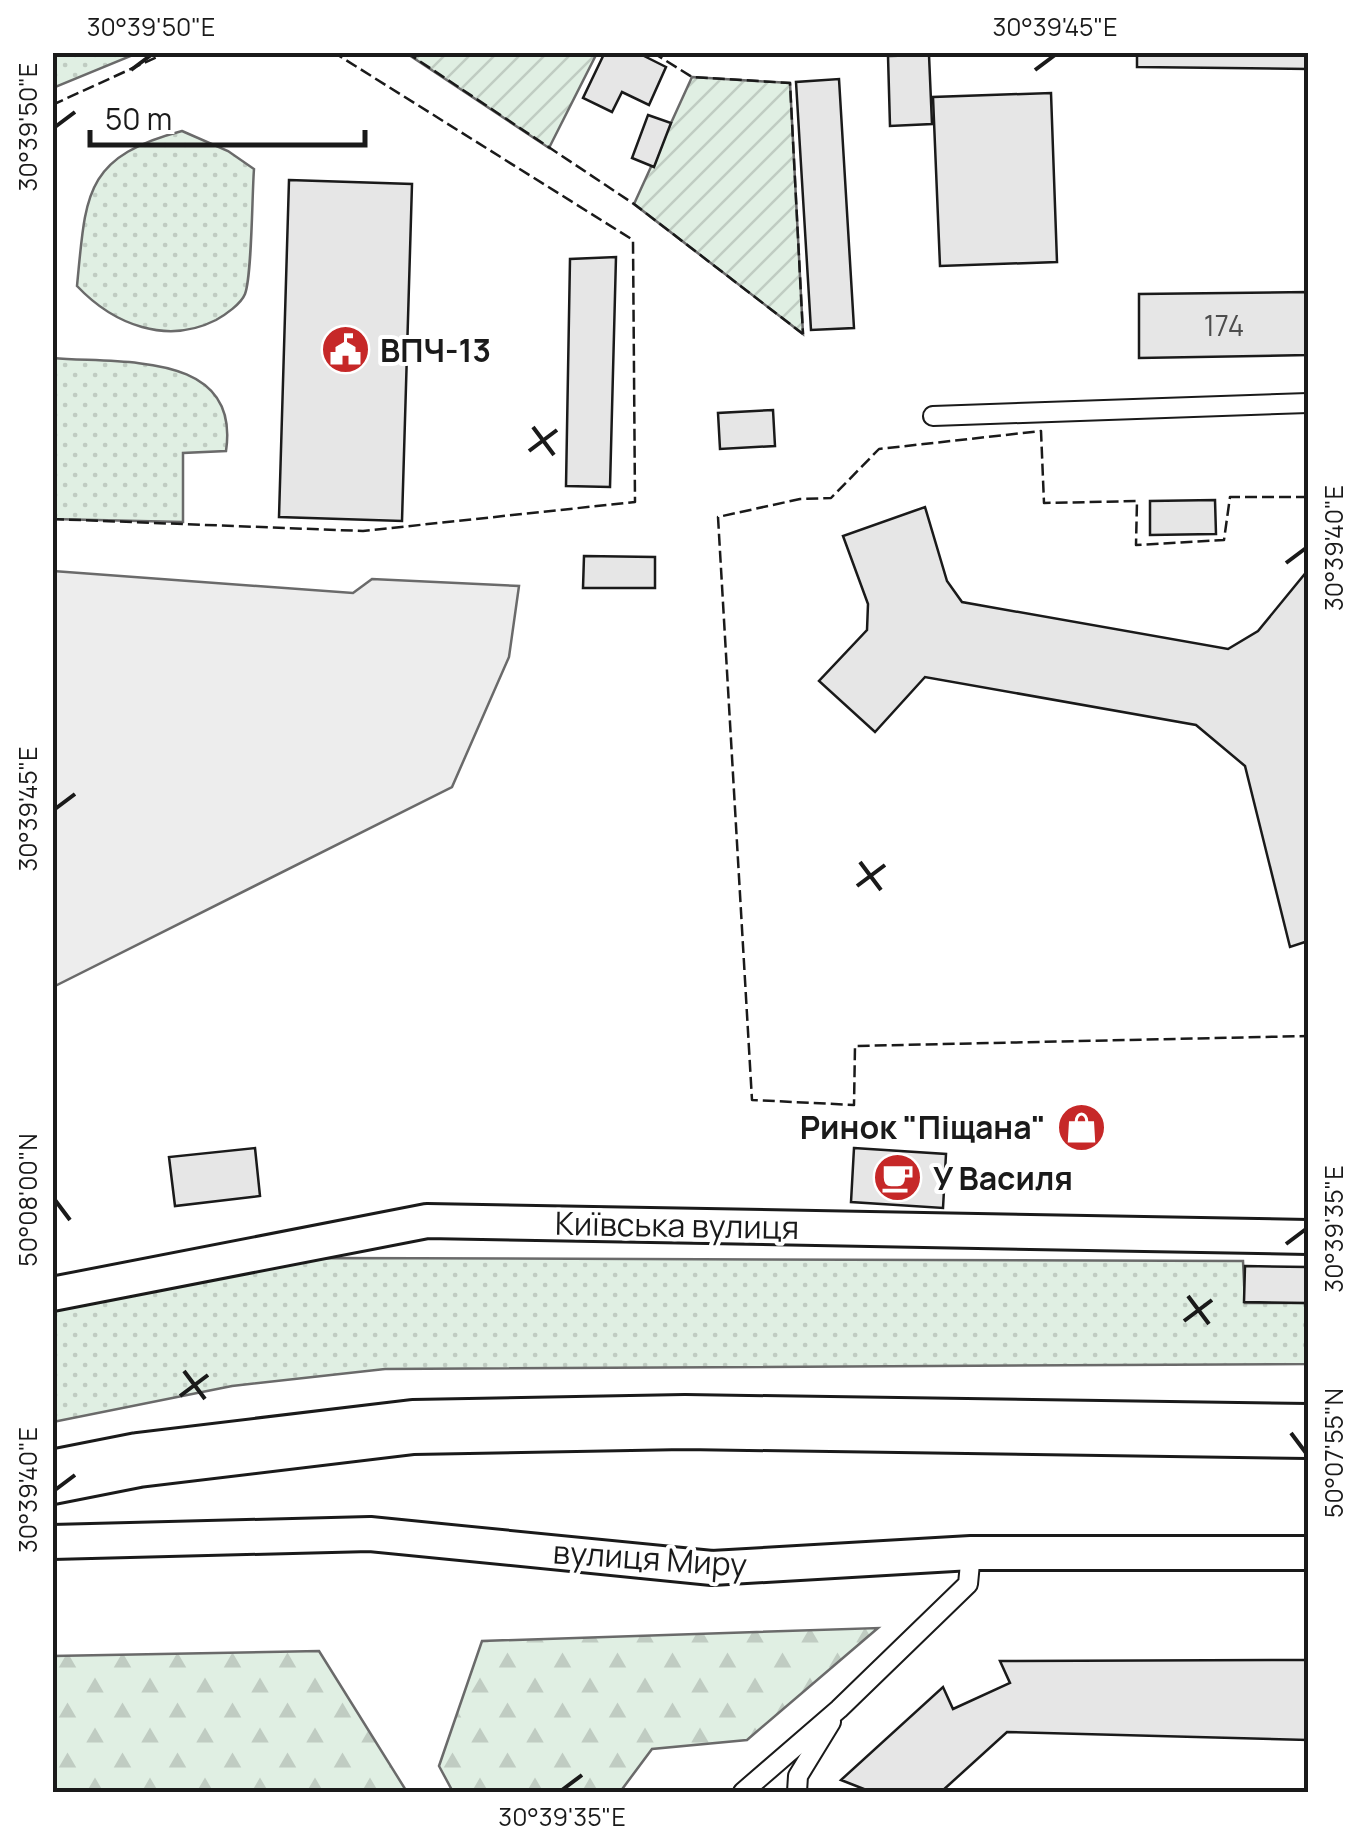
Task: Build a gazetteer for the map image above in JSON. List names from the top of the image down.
{
  "streets": {
    "street": ["Київська вулиця", "вулиця Миру"]
  },
  "places": {
    "public building": ["ВПЧ-13"],
    "shop": ["Ринок \"Піщана\""],
    "cafe": ["У Василя"]
  },
  "house_numbers": ["174"],
  "scale_bar": "50 m",
  "coordinates": [
    "30°39'50\"E",
    "30°39'45\"E",
    "30°39'40\"E",
    "50°08'00\"N",
    "30°39'35\"E",
    "50°07'55\"N"
  ]
}
